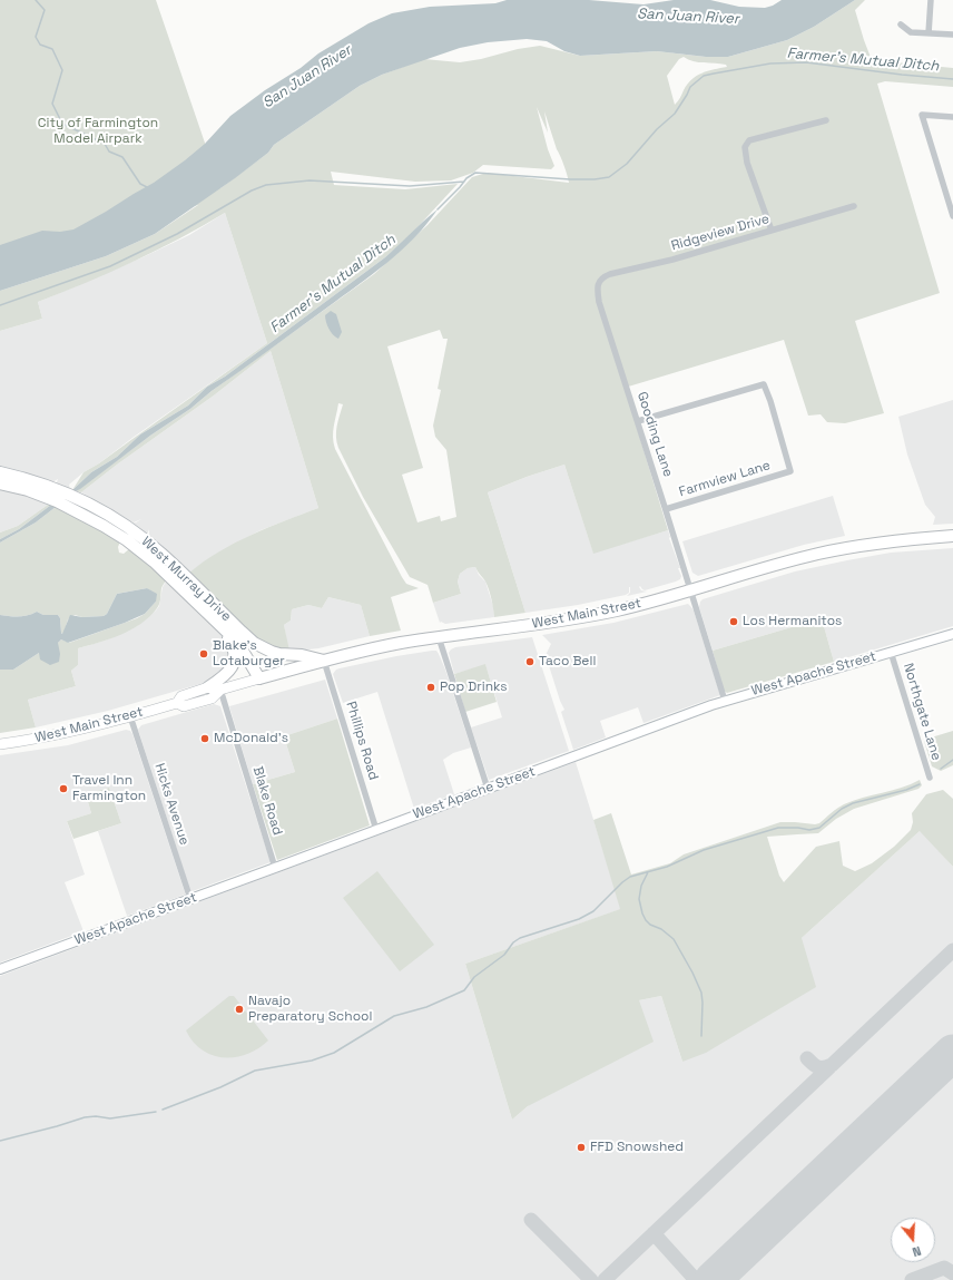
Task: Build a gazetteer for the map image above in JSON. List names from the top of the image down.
{
  "streets": {
    "highway": ["West Murray Drive", "West Main Street"],
    "main road": ["West Apache Street"],
    "street": [
      "Ridgeview Drive",
      "Gooding Lane",
      "Farmview Lane",
      "Northgate Lane",
      "Phillips Road",
      "Blake Road",
      "Hicks Avenue"
    ]
  },
  "crossings": [
    ["Ridgeview Drive", "Gooding Lane"],
    ["Gooding Lane", "Farmview Lane"],
    ["Gooding Lane", "West Main Street"],
    ["Gooding Lane", "West Apache Street"],
    ["West Murray Drive", "West Main Street"],
    ["West Murray Drive", "Phillips Road"],
    ["West Main Street", "Phillips Road"],
    ["West Main Street", "Blake Road"],
    ["West Main Street", "Hicks Avenue"],
    ["West Apache Street", "Northgate Lane"],
    ["West Apache Street", "Phillips Road"],
    ["West Apache Street", "Blake Road"],
    ["West Apache Street", "Hicks Avenue"]
  ],
  "water": ["San Juan River", "Farmer's Mutual Ditch"],
  "parks": ["City of Farmington Model Airpark"],
  "places": [
    "Los Hermanitos",
    "Blake's Lotaburger",
    "Taco Bell",
    "Pop Drinks",
    "McDonald's",
    "Travel Inn Farmington",
    "Navajo Preparatory School",
    "FFD Snowshed"
  ],
  "north": "bottom"
}
